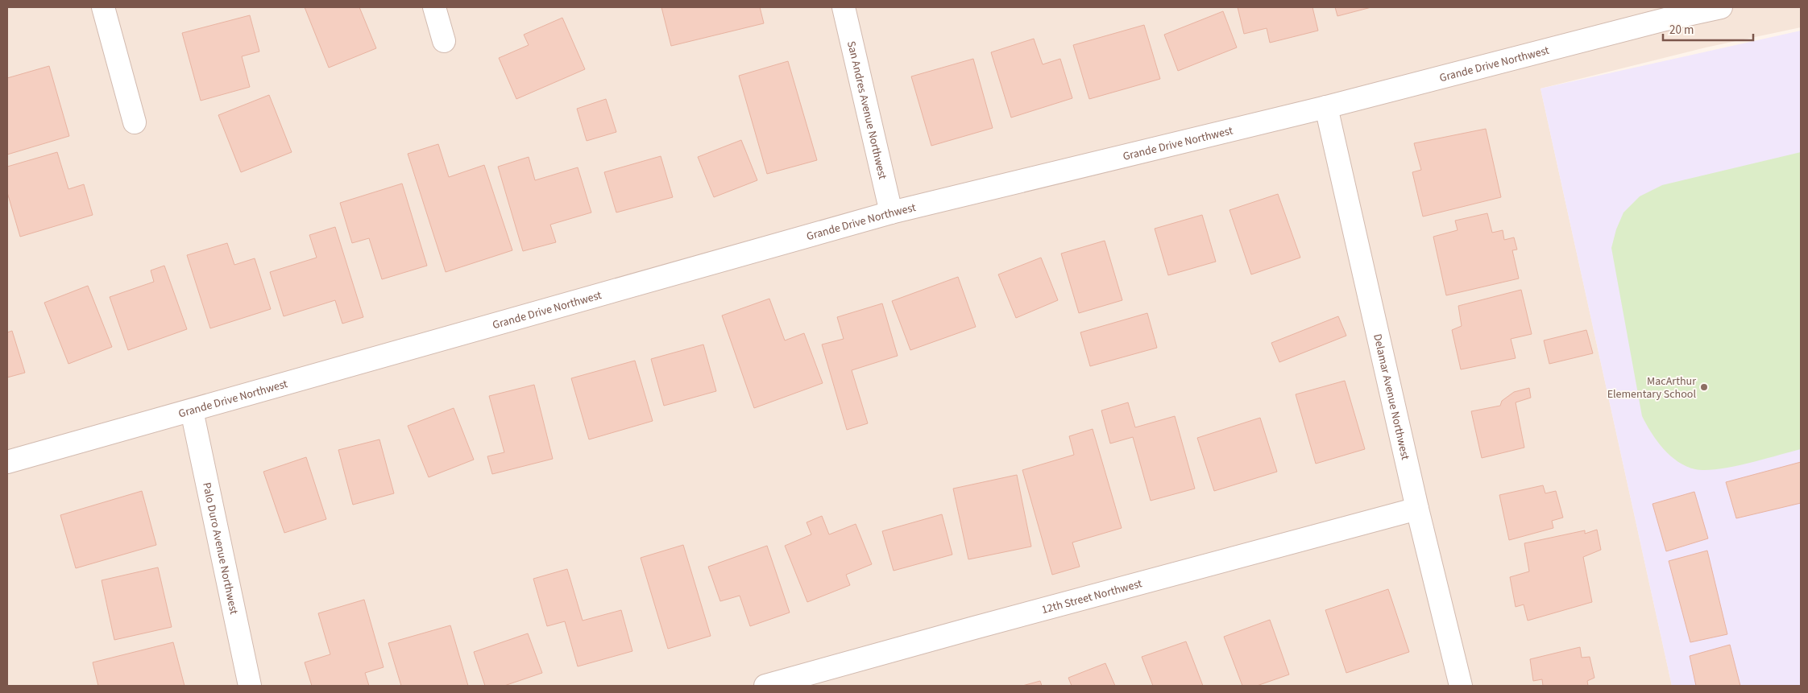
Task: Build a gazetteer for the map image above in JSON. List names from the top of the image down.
{
  "streets": {
    "street": [
      "Grande Drive Northwest",
      "San Andres Avenue Northwest",
      "Delamar Avenue Northwest",
      "Palo Duro Avenue Northwest",
      "12th Street Northwest"
    ]
  },
  "crossings": [
    ["Grande Drive Northwest", "San Andres Avenue Northwest"],
    ["Grande Drive Northwest", "Delamar Avenue Northwest"],
    ["Grande Drive Northwest", "Palo Duro Avenue Northwest"],
    ["Delamar Avenue Northwest", "12th Street Northwest"]
  ],
  "places": ["MacArthur Elementary School"],
  "scale_bar": "20 m"
}
